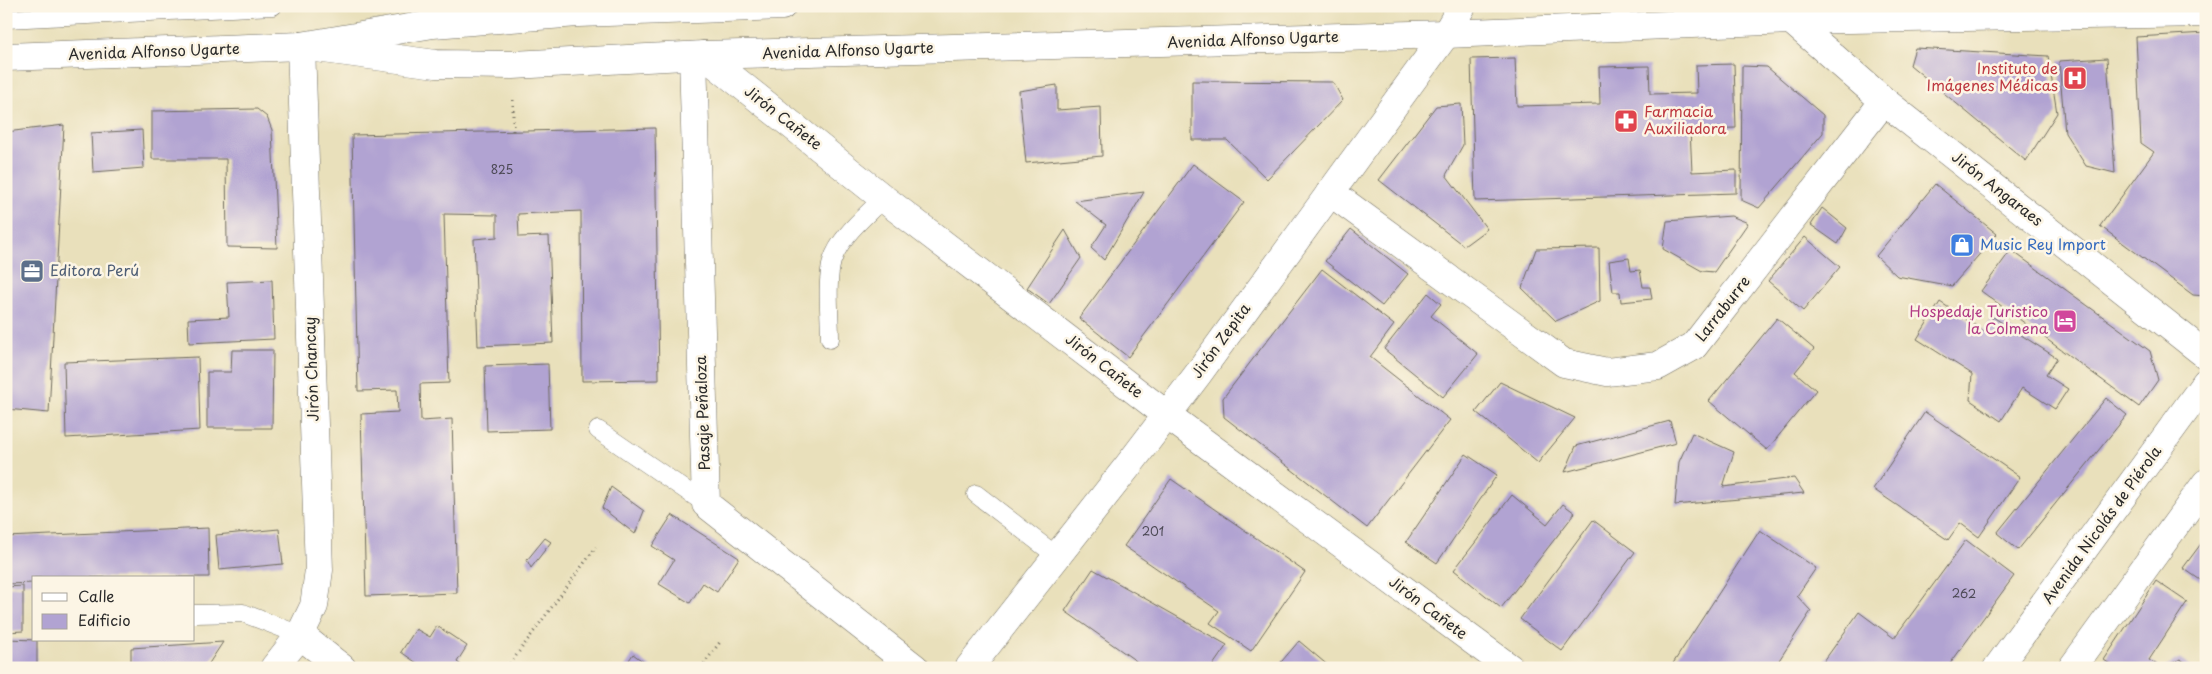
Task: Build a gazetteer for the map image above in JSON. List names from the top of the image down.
{
  "streets": {
    "street": [
      "Avenida Alfonso Ugarte",
      "Jirón Cañete",
      "Jirón Angaraes",
      "Larraburre",
      "Jirón Zepita",
      "Jirón Chancay",
      "Pasaje Peñaloza",
      "Avenida Nicolás de Piérola"
    ]
  },
  "crossings": [
    ["Avenida Alfonso Ugarte", "Jirón Cañete"],
    ["Avenida Alfonso Ugarte", "Jirón Angaraes"],
    ["Avenida Alfonso Ugarte", "Jirón Zepita"],
    ["Avenida Alfonso Ugarte", "Jirón Chancay"],
    ["Avenida Alfonso Ugarte", "Pasaje Peñaloza"],
    ["Jirón Cañete", "Jirón Zepita"],
    ["Jirón Cañete", "Pasaje Peñaloza"],
    ["Jirón Angaraes", "Larraburre"],
    ["Larraburre", "Jirón Zepita"]
  ],
  "places": {
    "hospital": ["Instituto de Imágenes Médicas"],
    "pharmacy": ["Farmacia Auxiliadora"],
    "shop": ["Music Rey Import"],
    "office": ["Editora Perú"],
    "hotel": ["Hospedaje Turistico la Colmena"]
  },
  "house_numbers": ["825", "201", "262"],
  "legend": ["Calle", "Edificio"]
}
